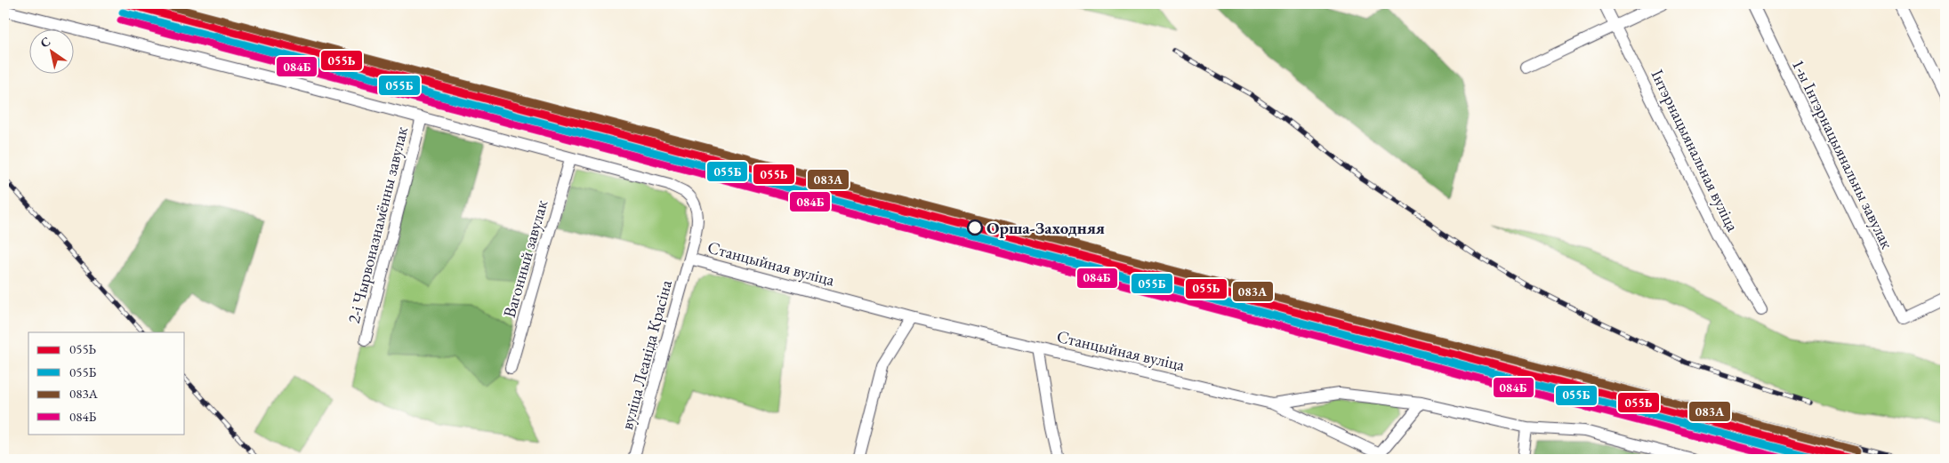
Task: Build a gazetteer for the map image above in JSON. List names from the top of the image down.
{
  "streets": {
    "street": [
      "Інтэрнацыянальная вуліца",
      "1-ы Інтэрнацыянальны завулак",
      "2-і Чырвоназнамённы завулак",
      "Вагонный завулак",
      "Станцыйная вуліца",
      "вуліца Леаніда Красіна"
    ]
  },
  "crossings": [
    ["2-і Чырвоназнамённы завулак", "Станцыйная вуліца"],
    ["Вагонный завулак", "Станцыйная вуліца"],
    ["Станцыйная вуліца", "вуліца Леаніда Красіна"]
  ],
  "places": ["Орша-Заходняя"],
  "lines": [
    "transit line 055Ь",
    "transit line 083А",
    "transit line 055Б",
    "transit line 084Б"
  ],
  "legend": [
    "055Ь",
    "055Б",
    "083А",
    "084Б"
  ],
  "north": "top left"
}
